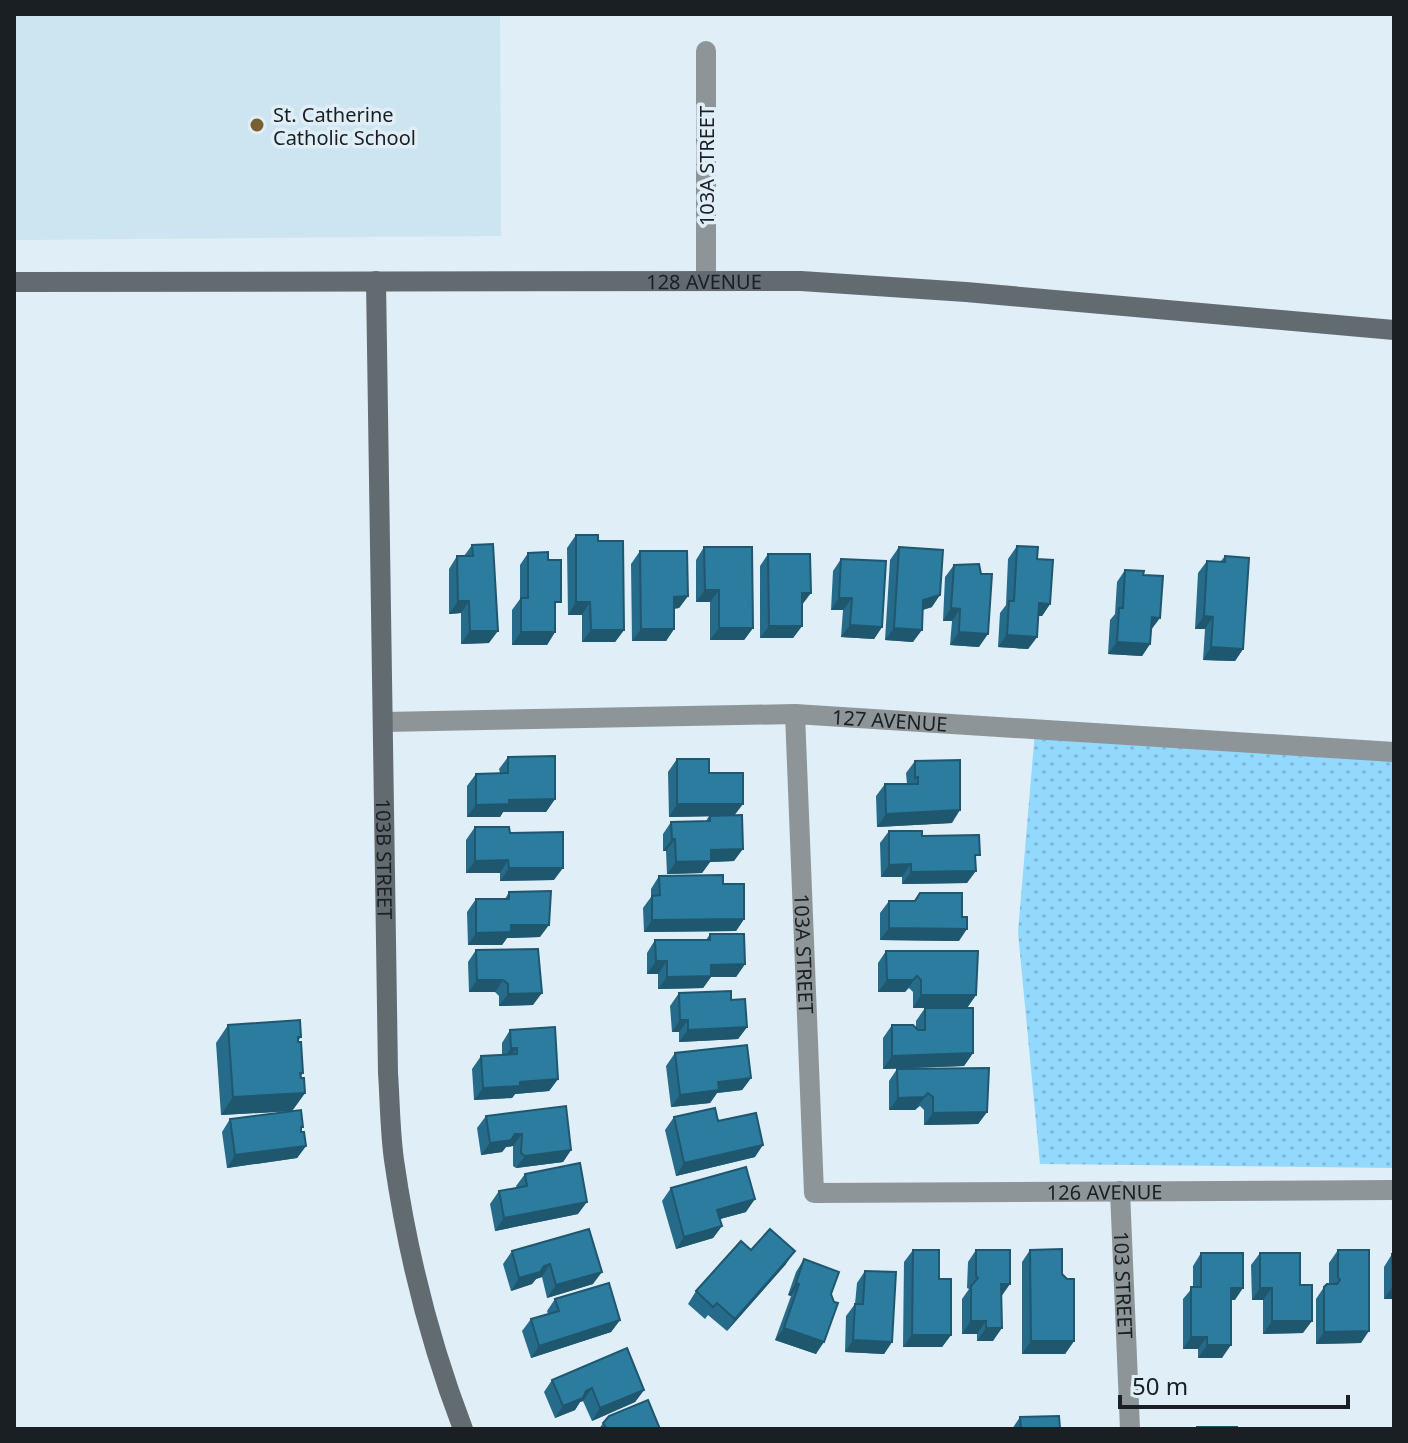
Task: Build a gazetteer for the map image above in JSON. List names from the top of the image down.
{
  "streets": {
    "street": [
      "103A STREET",
      "128 AVENUE",
      "127 AVENUE",
      "103B STREET",
      "126 AVENUE",
      "103 STREET"
    ]
  },
  "crossings": [
    ["103A STREET", "128 AVENUE"],
    ["103A STREET", "127 AVENUE"],
    ["103A STREET", "126 AVENUE"],
    ["128 AVENUE", "103B STREET"],
    ["127 AVENUE", "103B STREET"],
    ["126 AVENUE", "103 STREET"]
  ],
  "places": ["St. Catherine Catholic School"],
  "scale_bar": "50 m"
}
